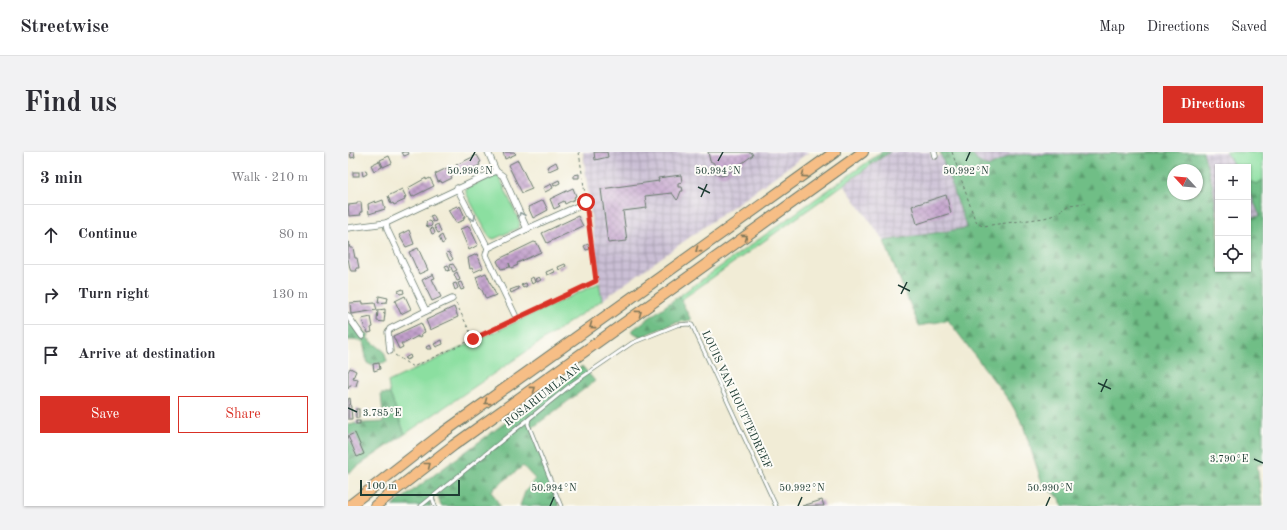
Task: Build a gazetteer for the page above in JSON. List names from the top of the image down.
{
  "streets": {
    "lane": ["ROSARIUMLAAN", "LOUIS VAN HOUTTEDREEF"]
  },
  "crossings": [
    ["ROSARIUMLAAN", "LOUIS VAN HOUTTEDREEF"]
  ],
  "scale_bar": "100 m",
  "north": "top left",
  "page": {
    "header": "Streetwise",
    "nav": ["Map", "Directions", "Saved"],
    "buttons": [
      "Directions",
      ["Save", "Share"]
    ],
    "title": "Find us",
    "heading": ["3 min", "Walk · 210 m"],
    "map_buttons": ["+", "−"],
    "list": [
      ["Continue", "80 m"],
      ["Turn right", "130 m"],
      "Arrive at destination"
    ],
    "scale": "100 m"
  },
  "coordinates": [
    "50.996°N",
    "50.994°N",
    "50.992°N",
    "3.785°E",
    "3.790°E",
    "50.990°N"
  ]
}
